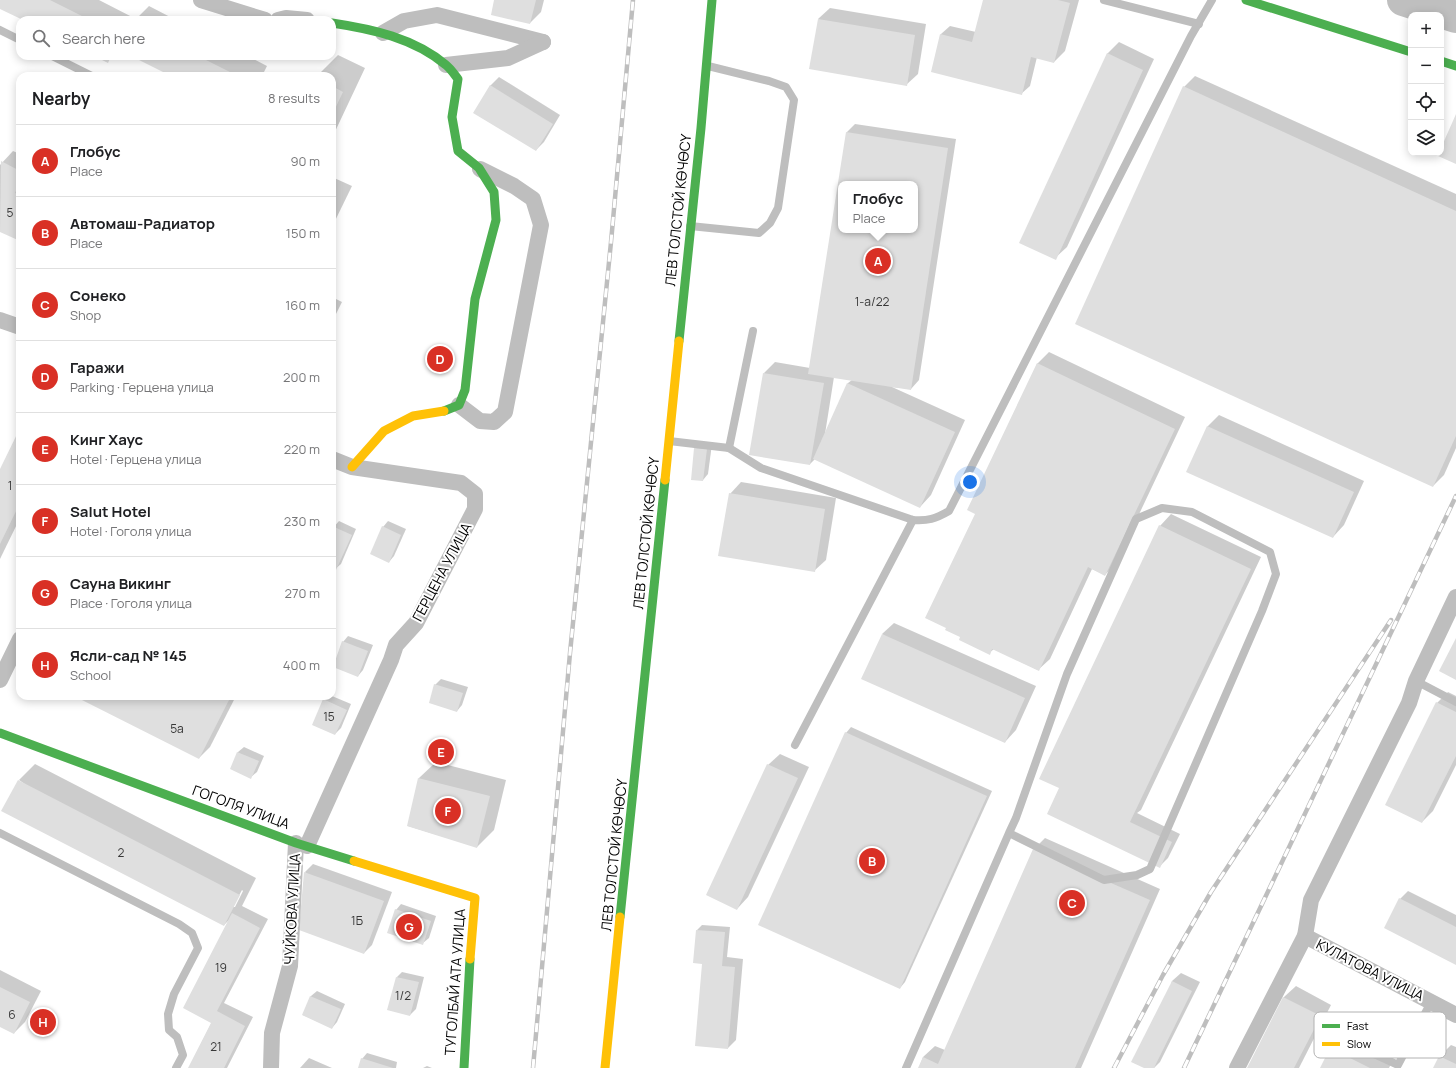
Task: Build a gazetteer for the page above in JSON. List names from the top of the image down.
{
  "streets": {
    "street": [
      "ЛЕВ ТОЛСТОЙ КӨЧӨСҮ",
      "ГЕРЦЕНА УЛИЦА",
      "ГОГОЛЯ УЛИЦА",
      "ЧУЙКОВА УЛИЦА",
      "КУЛАТОВА УЛИЦА",
      "ТУГОЛБАЙ АТА УЛИЦА"
    ]
  },
  "crossings": [
    ["ГЕРЦЕНА УЛИЦА", "ГОГОЛЯ УЛИЦА"],
    ["ГЕРЦЕНА УЛИЦА", "ЧУЙКОВА УЛИЦА"],
    ["ГОГОЛЯ УЛИЦА", "ЧУЙКОВА УЛИЦА"],
    ["ГОГОЛЯ УЛИЦА", "ТУГОЛБАЙ АТА УЛИЦА"]
  ],
  "house_numbers": [
    "5",
    "1-а/22",
    "1",
    "15",
    "5а",
    "2",
    "1Б",
    "19",
    "1/2",
    "6",
    "21"
  ],
  "legend": ["Fast", "Slow"],
  "page": {
    "map_buttons": ["+", "−"],
    "search": "Search here",
    "heading": ["Nearby", "8 results"],
    "list": [
      {
        "mark": "A",
        "name": "Глобус",
        "note": "Place",
        "value": "90 m"
      },
      {
        "mark": "B",
        "name": "Автомаш-Радиатор",
        "note": "Place",
        "value": "150 m"
      },
      {
        "mark": "C",
        "name": "Сонеко",
        "note": "Shop",
        "value": "160 m"
      },
      {
        "mark": "D",
        "name": "Гаражи",
        "note": "Parking · Герцена улица",
        "value": "200 m"
      },
      {
        "mark": "E",
        "name": "Кинг Хаус",
        "note": "Hotel · Герцена улица",
        "value": "220 m"
      },
      {
        "mark": "F",
        "name": "Salut Hotel",
        "note": "Hotel · Гоголя улица",
        "value": "230 m"
      },
      {
        "mark": "G",
        "name": "Сауна Викинг",
        "note": "Place · Гоголя улица",
        "value": "270 m"
      },
      {
        "mark": "H",
        "name": "Ясли-сад № 145",
        "note": "School",
        "value": "400 m"
      }
    ],
    "popup": ["Глобус", "Place"],
    "pins": [
      "A",
      "D",
      "E",
      "F",
      "B",
      "C",
      "G",
      "H"
    ]
  }
}
